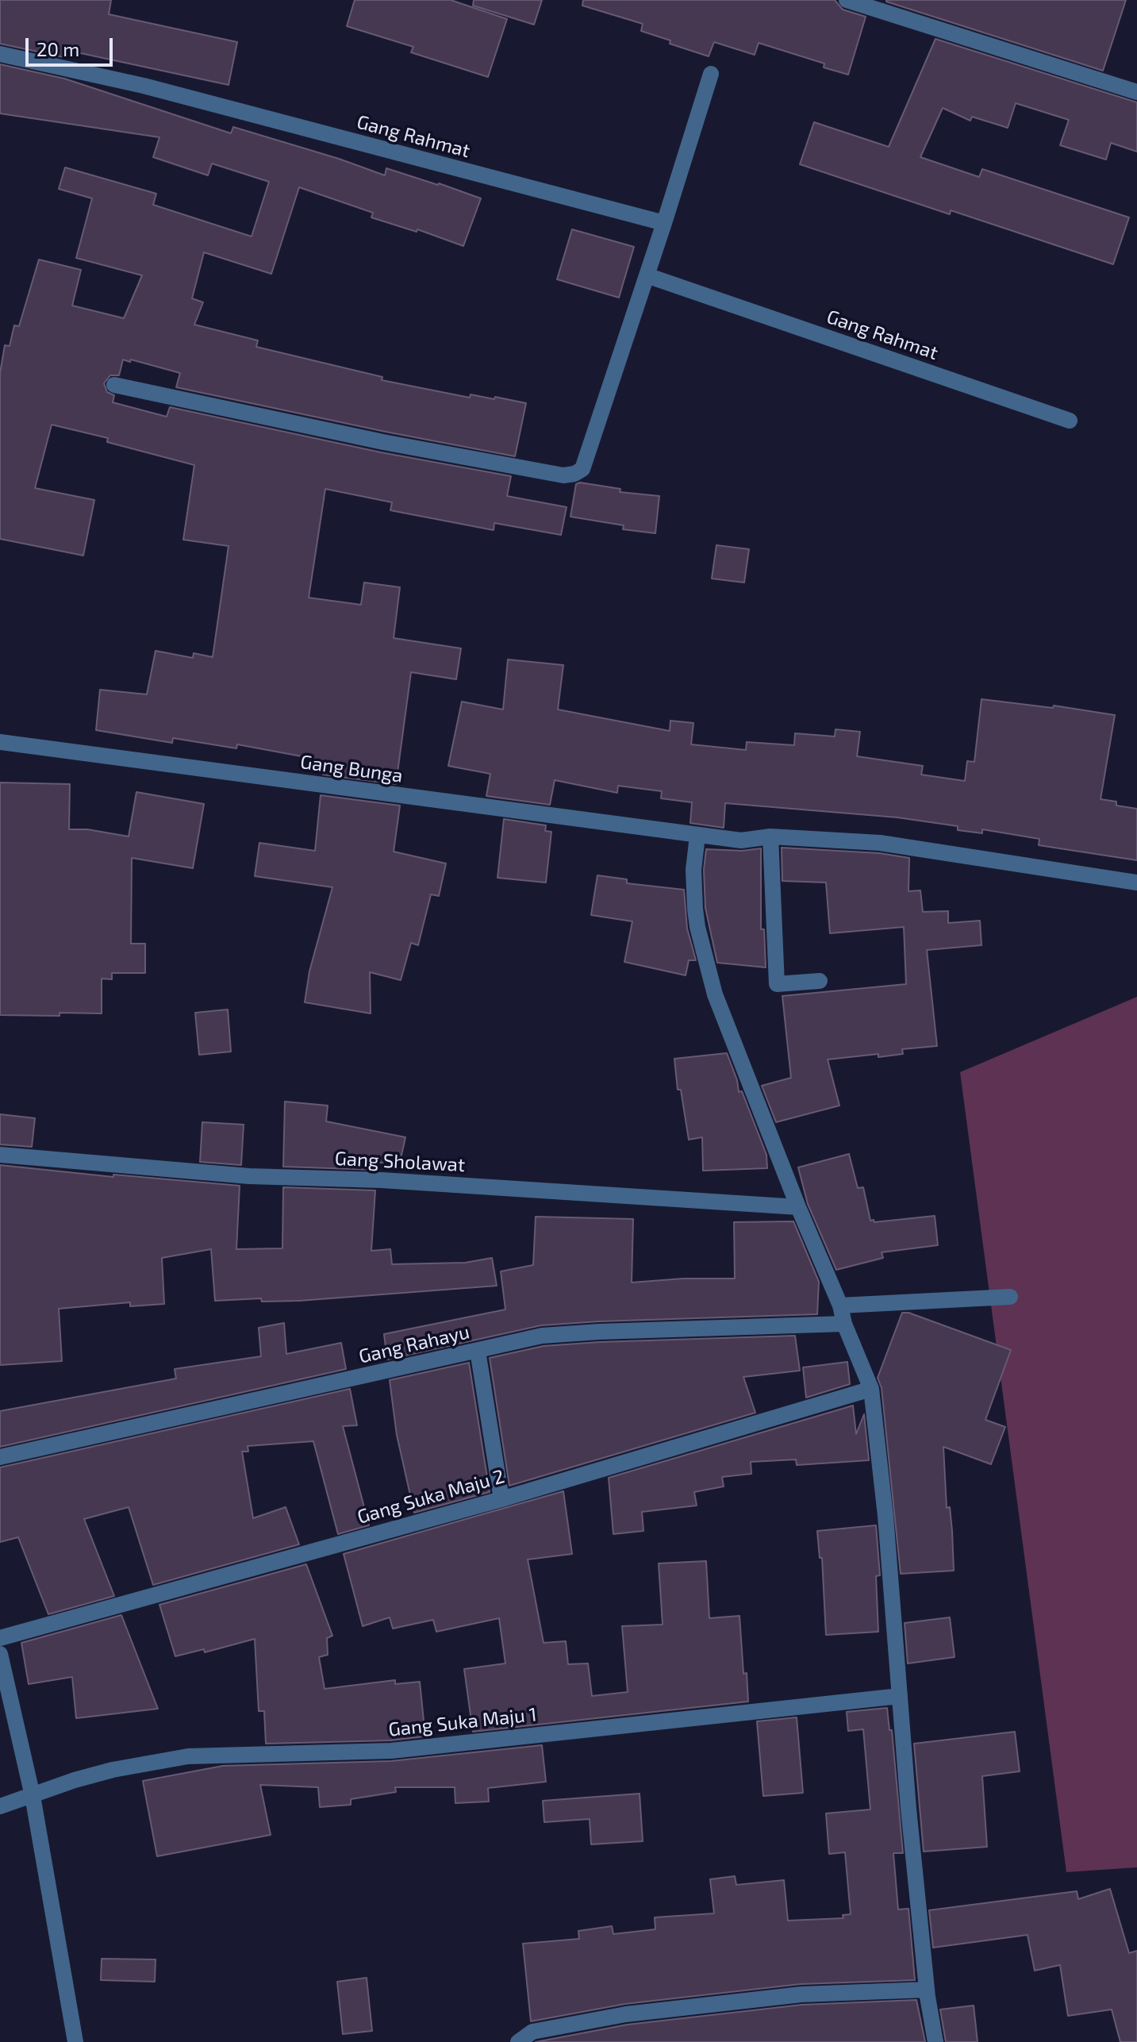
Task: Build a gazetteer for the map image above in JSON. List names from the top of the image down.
{
  "streets": {
    "street": [
      "Gang Rahmat",
      "Gang Bunga",
      "Gang Sholawat",
      "Gang Rahayu",
      "Gang Suka Maju 2",
      "Gang Suka Maju 1"
    ]
  },
  "scale_bar": "20 m"
}
